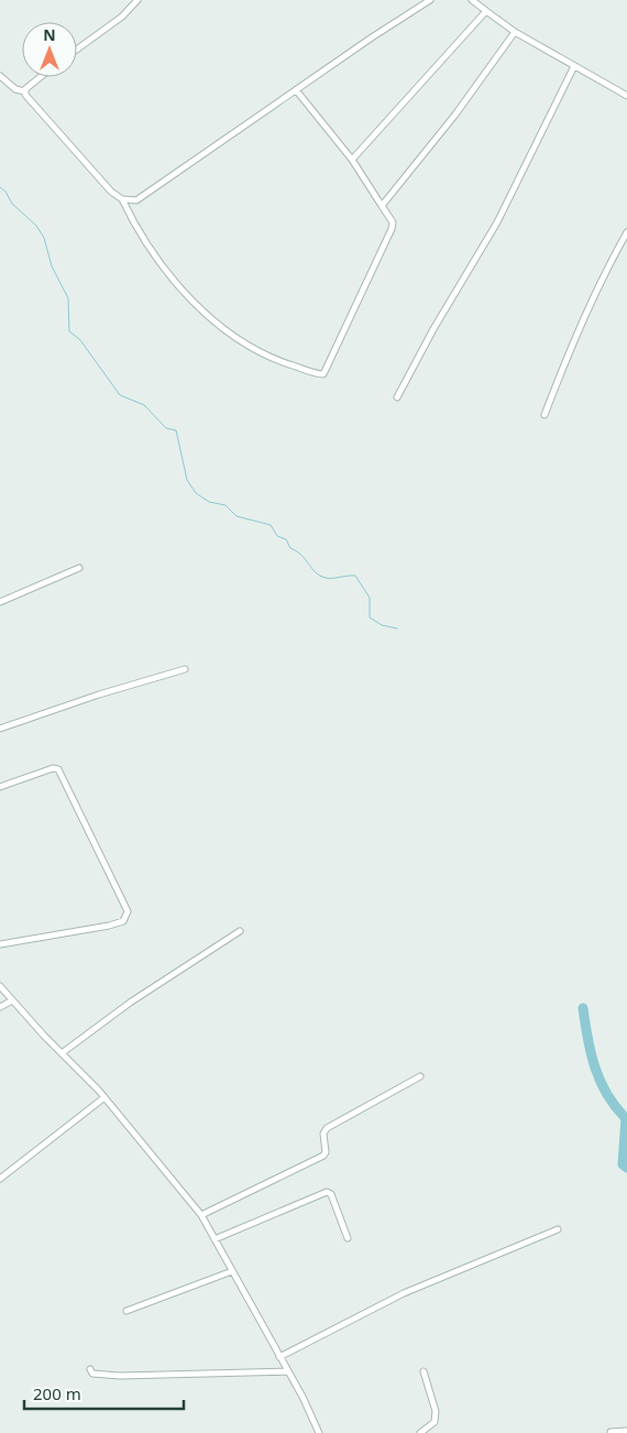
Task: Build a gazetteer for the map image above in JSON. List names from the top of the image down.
{
  "scale_bar": "200 m",
  "north": "top"
}
